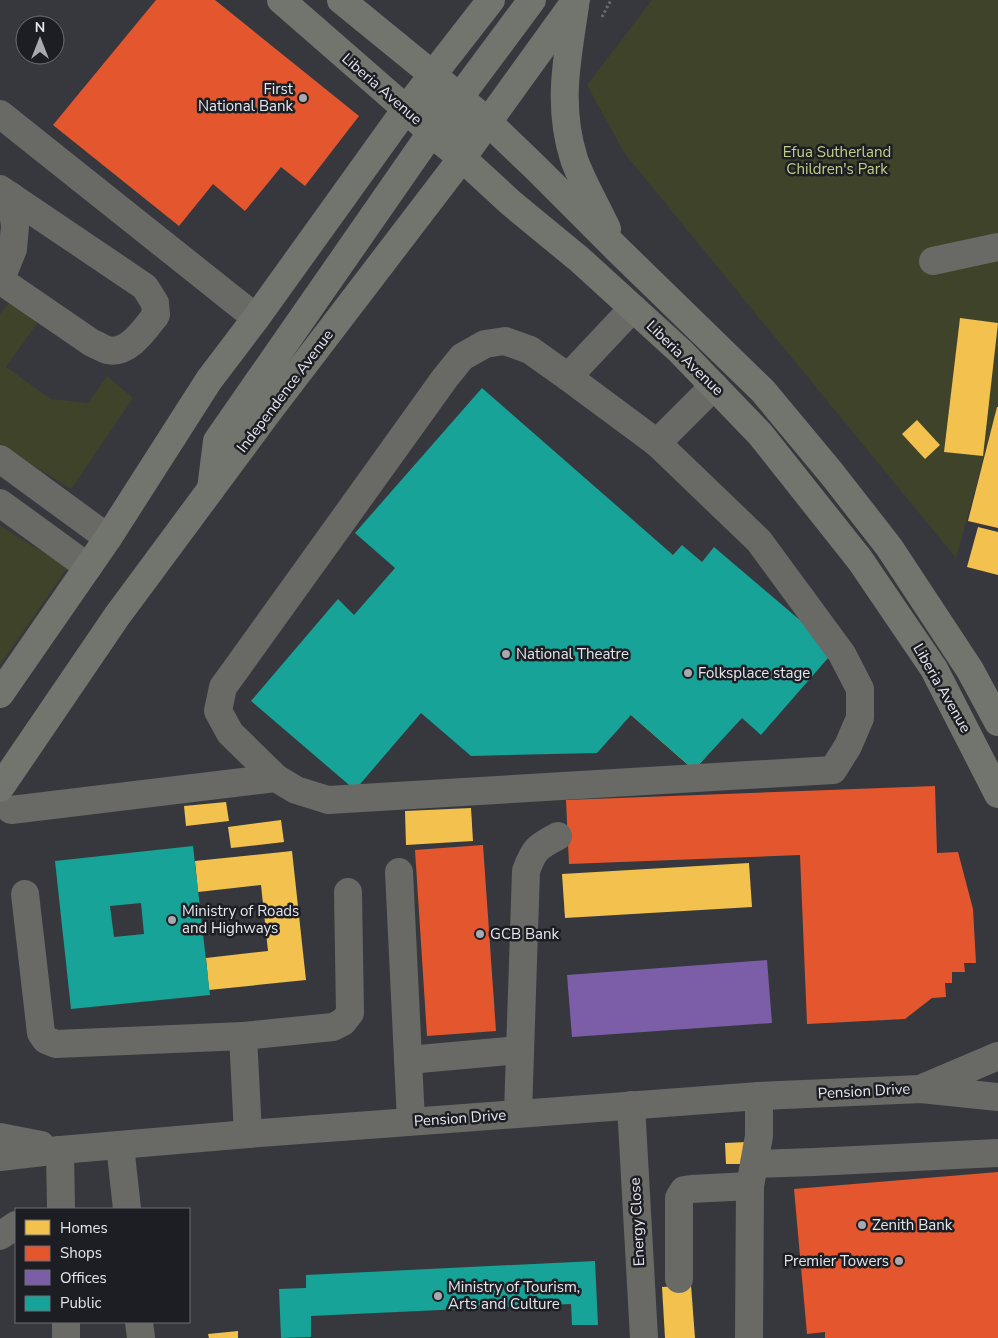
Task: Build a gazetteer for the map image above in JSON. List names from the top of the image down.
{
  "streets": {
    "main road": ["Liberia Avenue", "Independence Avenue"],
    "street": ["Pension Drive", "Energy Close"]
  },
  "crossings": [
    ["Liberia Avenue", "Independence Avenue"],
    ["Pension Drive", "Energy Close"]
  ],
  "parks": ["Efua Sutherland Children's Park"],
  "places": [
    "First National Bank",
    "National Theatre",
    "Folksplace stage",
    "Ministry of Roads and Highways",
    "GCB Bank",
    "Zenith Bank",
    "Premier Towers",
    "Ministry of Tourism, Arts and Culture"
  ],
  "legend": [
    "Homes",
    "Shops",
    "Offices",
    "Public"
  ],
  "north": "top"
}
